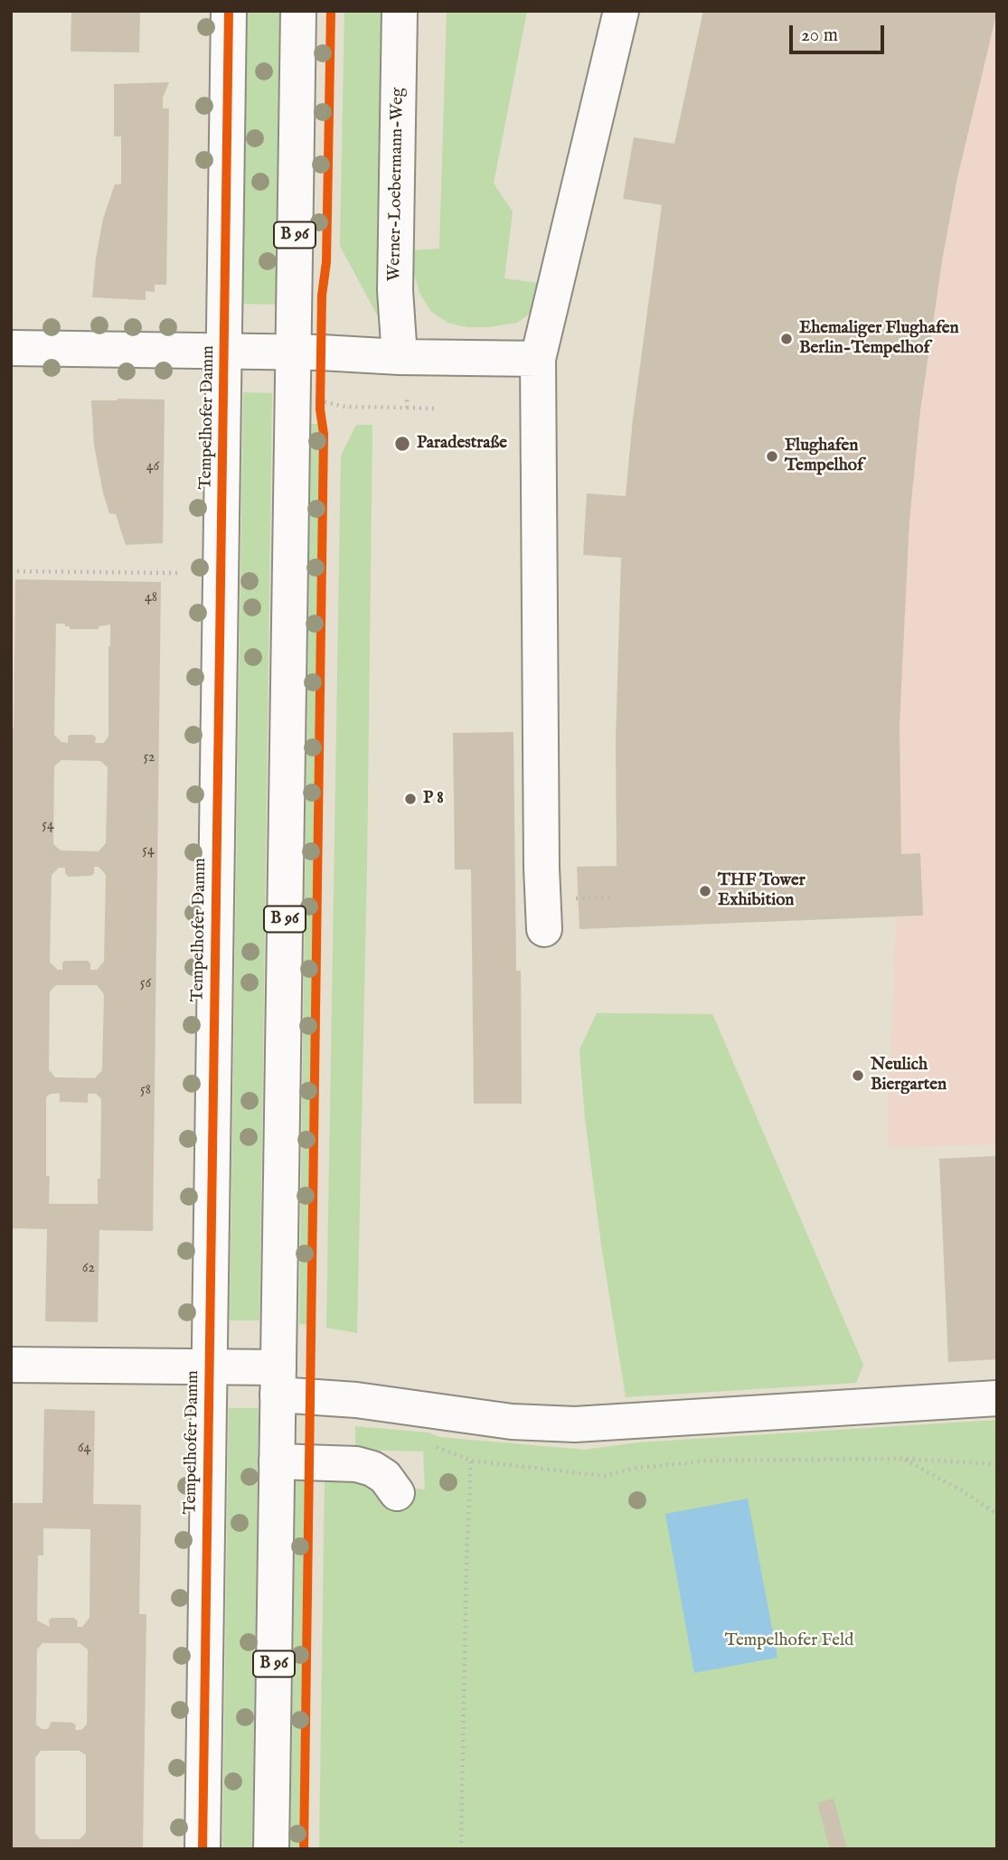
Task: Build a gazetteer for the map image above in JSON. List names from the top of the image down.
{
  "streets": {
    "main road": ["Werner-Loebermann-Weg", "B 96", "Tempelhofer Damm"]
  },
  "parks": ["Tempelhofer Feld"],
  "places": [
    "Ehemaliger Flughafen Berlin-Tempelhof",
    "Paradestraße",
    "Flughafen Tempelhof",
    "P 8",
    "THF Tower Exhibition",
    "Neulich Biergarten"
  ],
  "house_numbers": [
    "46",
    "48",
    "52",
    "54",
    "54",
    "56",
    "58",
    "62",
    "64"
  ],
  "scale_bar": "20 m"
}
